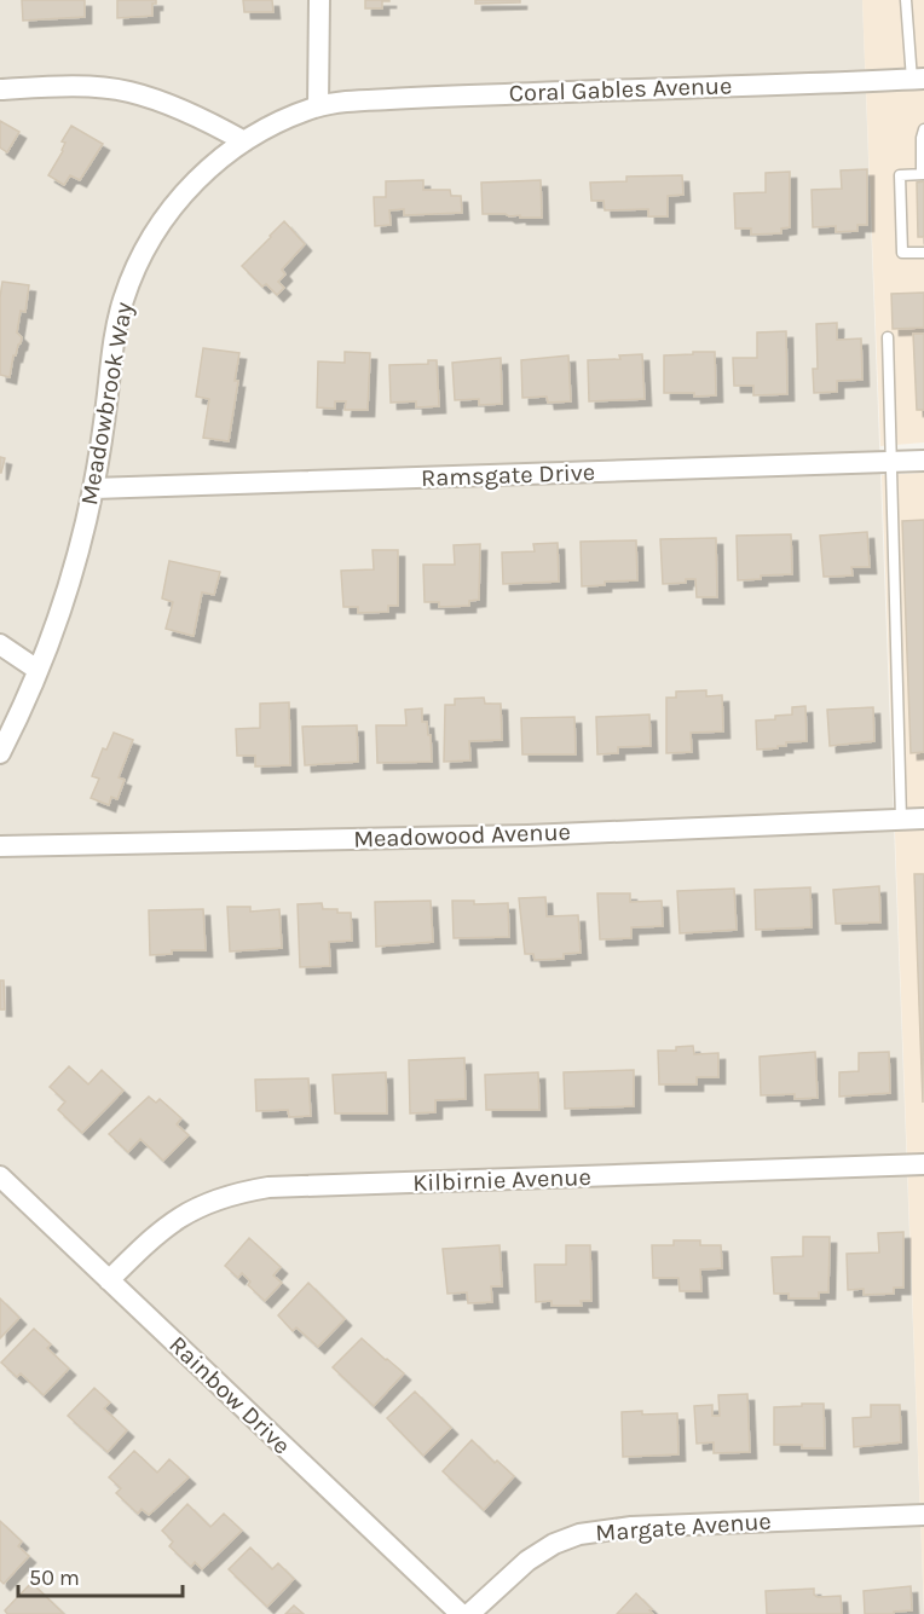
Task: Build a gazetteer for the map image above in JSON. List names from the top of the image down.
{
  "streets": {
    "street": [
      "Coral Gables Avenue",
      "Meadowbrook Way",
      "Ramsgate Drive",
      "Meadowood Avenue",
      "Kilbirnie Avenue",
      "Rainbow Drive",
      "Margate Avenue"
    ]
  },
  "crossings": [
    ["Coral Gables Avenue", "Meadowbrook Way"],
    ["Meadowbrook Way", "Ramsgate Drive"],
    ["Kilbirnie Avenue", "Rainbow Drive"]
  ],
  "scale_bar": "50 m"
}
